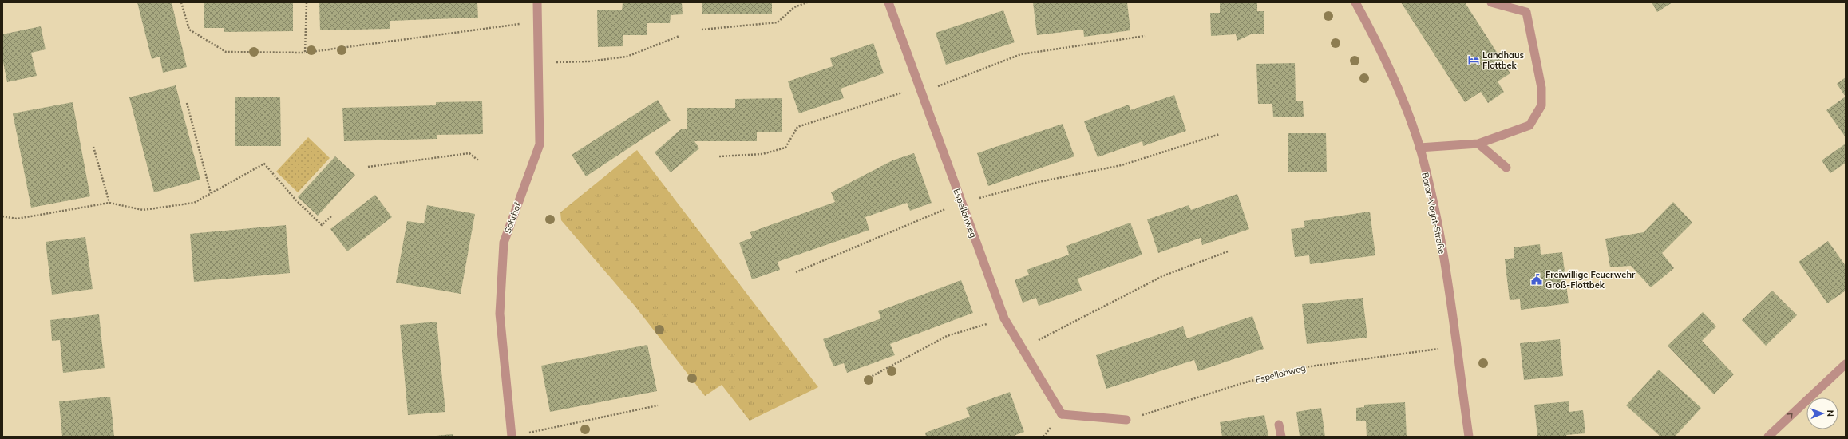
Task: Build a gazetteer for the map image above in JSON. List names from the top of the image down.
{
  "streets": {
    "street": ["Espellohweg", "Baron-Voght-Straße", "Sohrhof"]
  },
  "places": {
    "hotel": ["Landhaus Flottbek"],
    "public building": ["Freiwillige Feuerwehr Groß-Flottbek"]
  },
  "north": "right"
}
